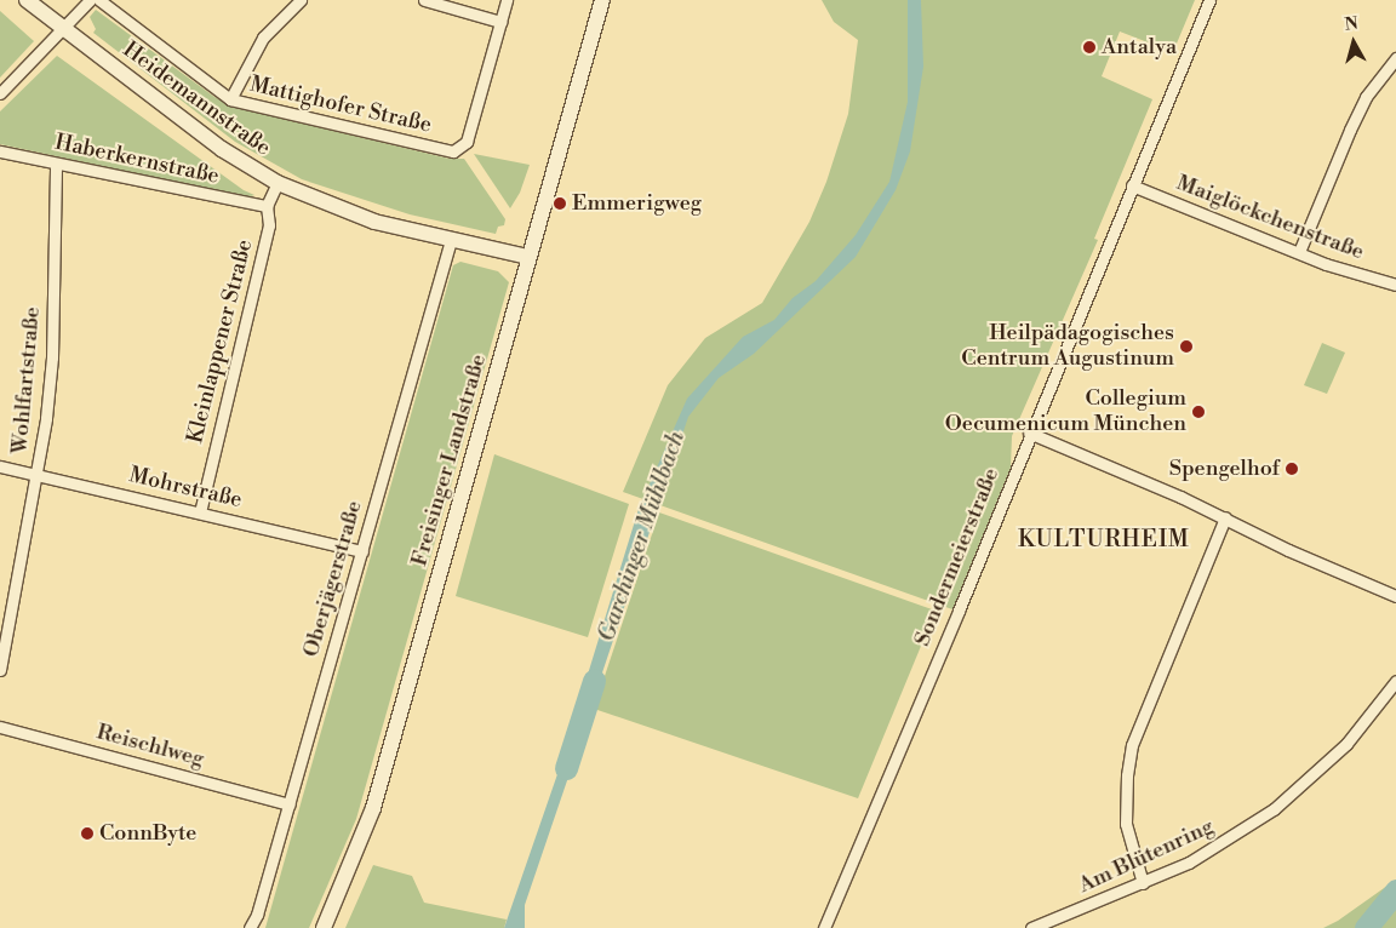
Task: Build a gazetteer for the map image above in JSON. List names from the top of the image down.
{
  "streets": {
    "main road": ["Heidemannstraße", "Freisinger Landstraße"],
    "street": [
      "Mattighofer Straße",
      "Haberkernstraße",
      "Maiglöckchenstraße",
      "Kleinlappener Straße",
      "Wohlfartstraße",
      "Mohrstraße",
      "Sondermeierstraße",
      "Oberjägerstraße",
      "Reischlweg",
      "Am Blütenring"
    ]
  },
  "crossings": [
    ["Heidemannstraße", "Kleinlappener Straße"],
    ["Heidemannstraße", "Freisinger Landstraße"],
    ["Heidemannstraße", "Oberjägerstraße"],
    ["Haberkernstraße", "Kleinlappener Straße"],
    ["Haberkernstraße", "Wohlfartstraße"],
    ["Maiglöckchenstraße", "Sondermeierstraße"],
    ["Kleinlappener Straße", "Mohrstraße"],
    ["Wohlfartstraße", "Mohrstraße"],
    ["Mohrstraße", "Oberjägerstraße"],
    ["Oberjägerstraße", "Reischlweg"]
  ],
  "districts": ["KULTURHEIM"],
  "water": ["Garchinger Mühlbach"],
  "places": [
    "Antalya",
    "Emmerigweg",
    "Heilpädagogisches Centrum Augustinum",
    "Collegium Oecumenicum München",
    "Spengelhof",
    "ConnByte"
  ],
  "north": "top"
}
